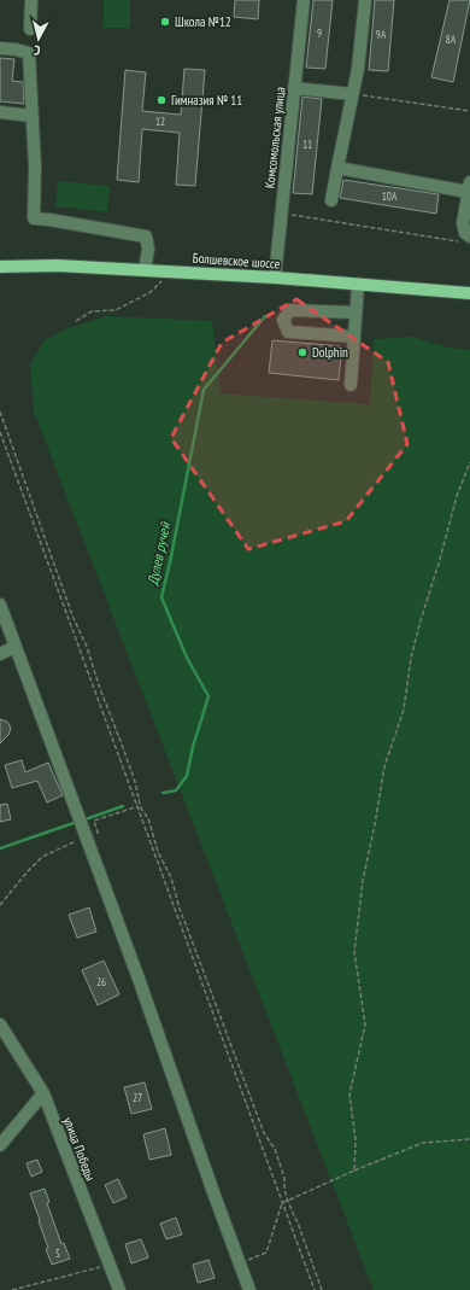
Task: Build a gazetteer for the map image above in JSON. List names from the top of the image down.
{
  "streets": {
    "main road": ["Болшевское шоссе"],
    "street": ["Комсомольская улица", "улица Победы"]
  },
  "crossings": [
    ["Комсомольская улица", "Болшевское шоссе"]
  ],
  "water": ["Дулев ручей"],
  "places": ["Школа №12", "Гимназия № 11", "Dolphin"],
  "house_numbers": [
    "9",
    "9А",
    "8А",
    "12",
    "11",
    "10А",
    "26",
    "27",
    "5"
  ],
  "north": "bottom"
}
